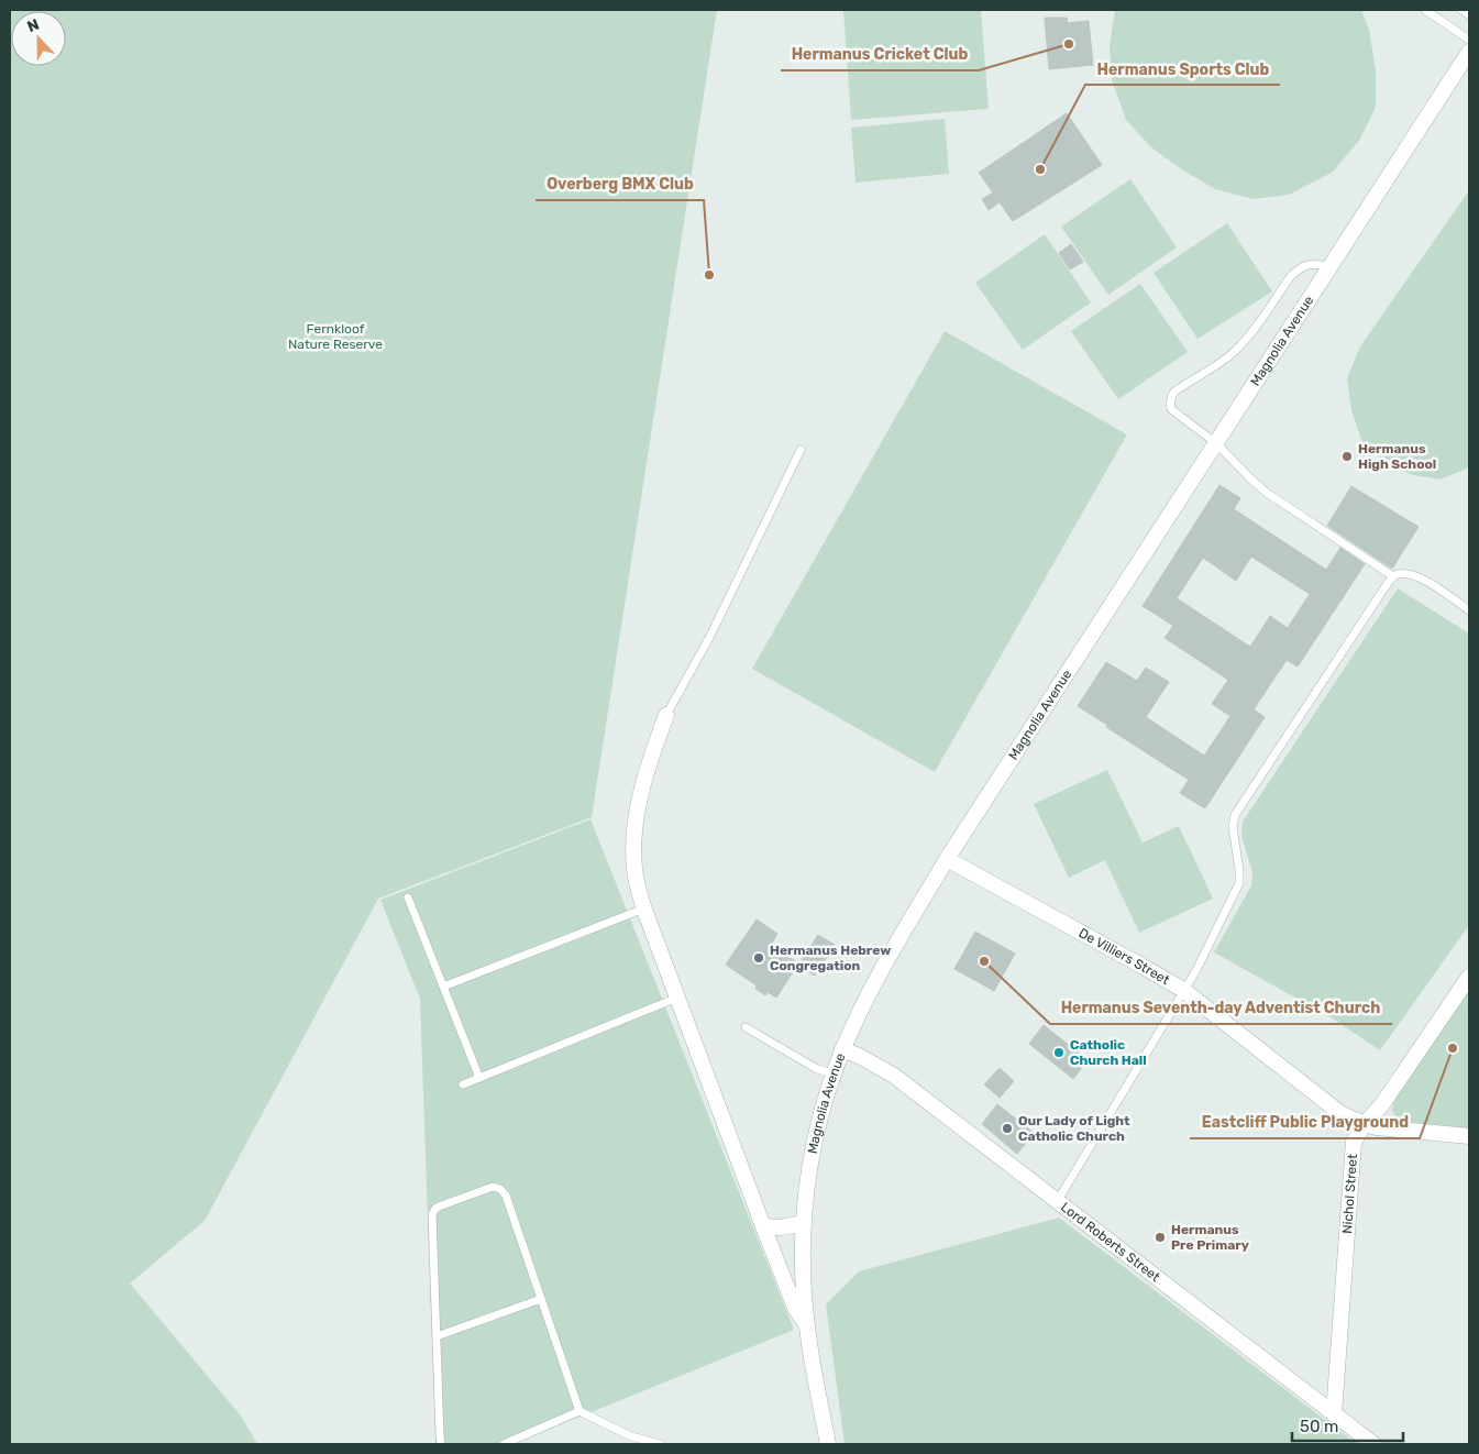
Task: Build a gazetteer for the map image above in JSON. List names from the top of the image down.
{
  "streets": {
    "street": [
      "Magnolia Avenue",
      "De Villiers Street",
      "Nichol Street",
      "Lord Roberts Street"
    ]
  },
  "crossings": [
    ["Magnolia Avenue", "De Villiers Street"],
    ["Magnolia Avenue", "Lord Roberts Street"],
    ["De Villiers Street", "Nichol Street"],
    ["Nichol Street", "Lord Roberts Street"]
  ],
  "parks": ["Fernkloof Nature Reserve"],
  "places": [
    "Hermanus Cricket Club",
    "Hermanus Sports Club",
    "Overberg BMX Club",
    "Hermanus High School",
    "Hermanus Hebrew Congregation",
    "Hermanus Seventh-day Adventist Church",
    "Eastcliff Public Playground",
    "Catholic Church Hall",
    "Our Lady of Light Catholic Church",
    "Hermanus Pre Primary"
  ],
  "scale_bar": "50 m",
  "north": "top"
}
